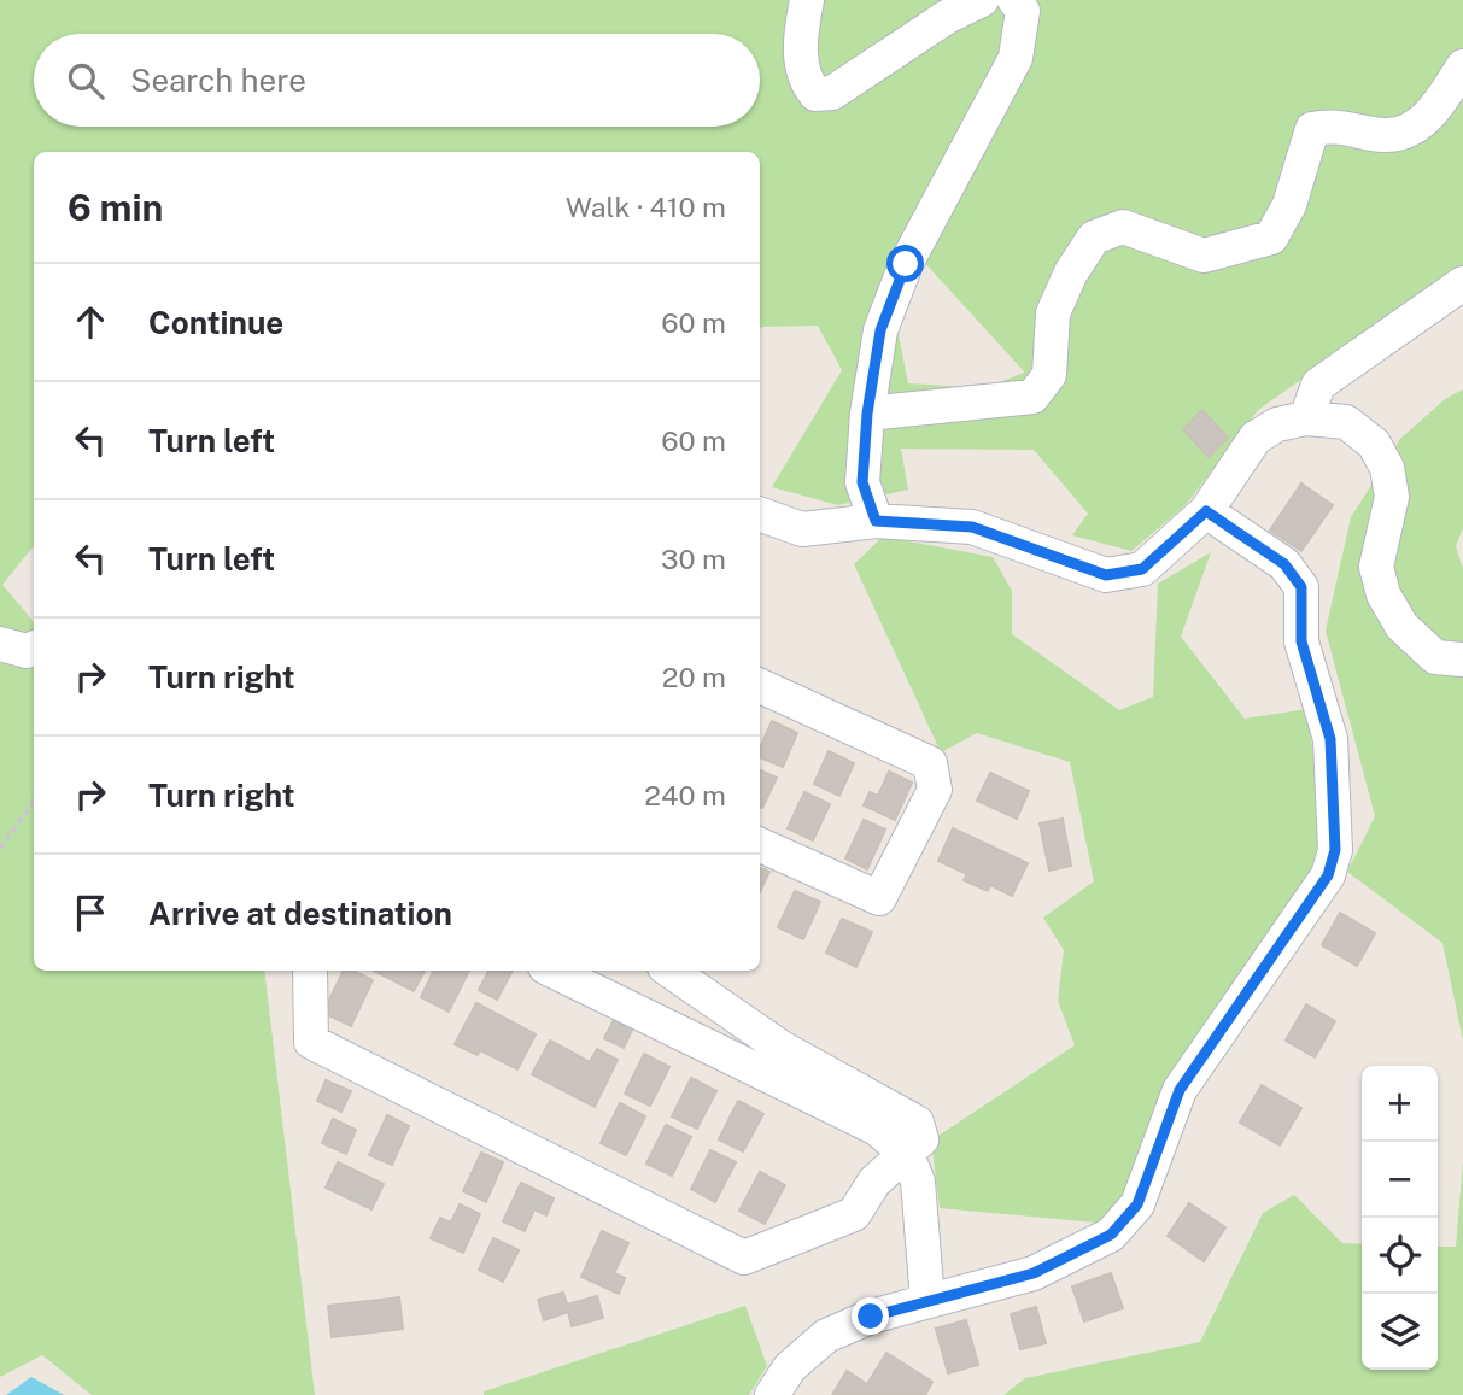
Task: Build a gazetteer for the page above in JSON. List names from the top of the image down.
{
  "page": {
    "search": "Search here",
    "heading": ["6 min", "Walk · 410 m"],
    "list": [
      ["Continue", "60 m"],
      ["Turn left", "60 m"],
      ["Turn left", "30 m"],
      ["Turn right", "20 m"],
      ["Turn right", "240 m"],
      "Arrive at destination"
    ],
    "map_buttons": ["+", "−"]
  }
}
